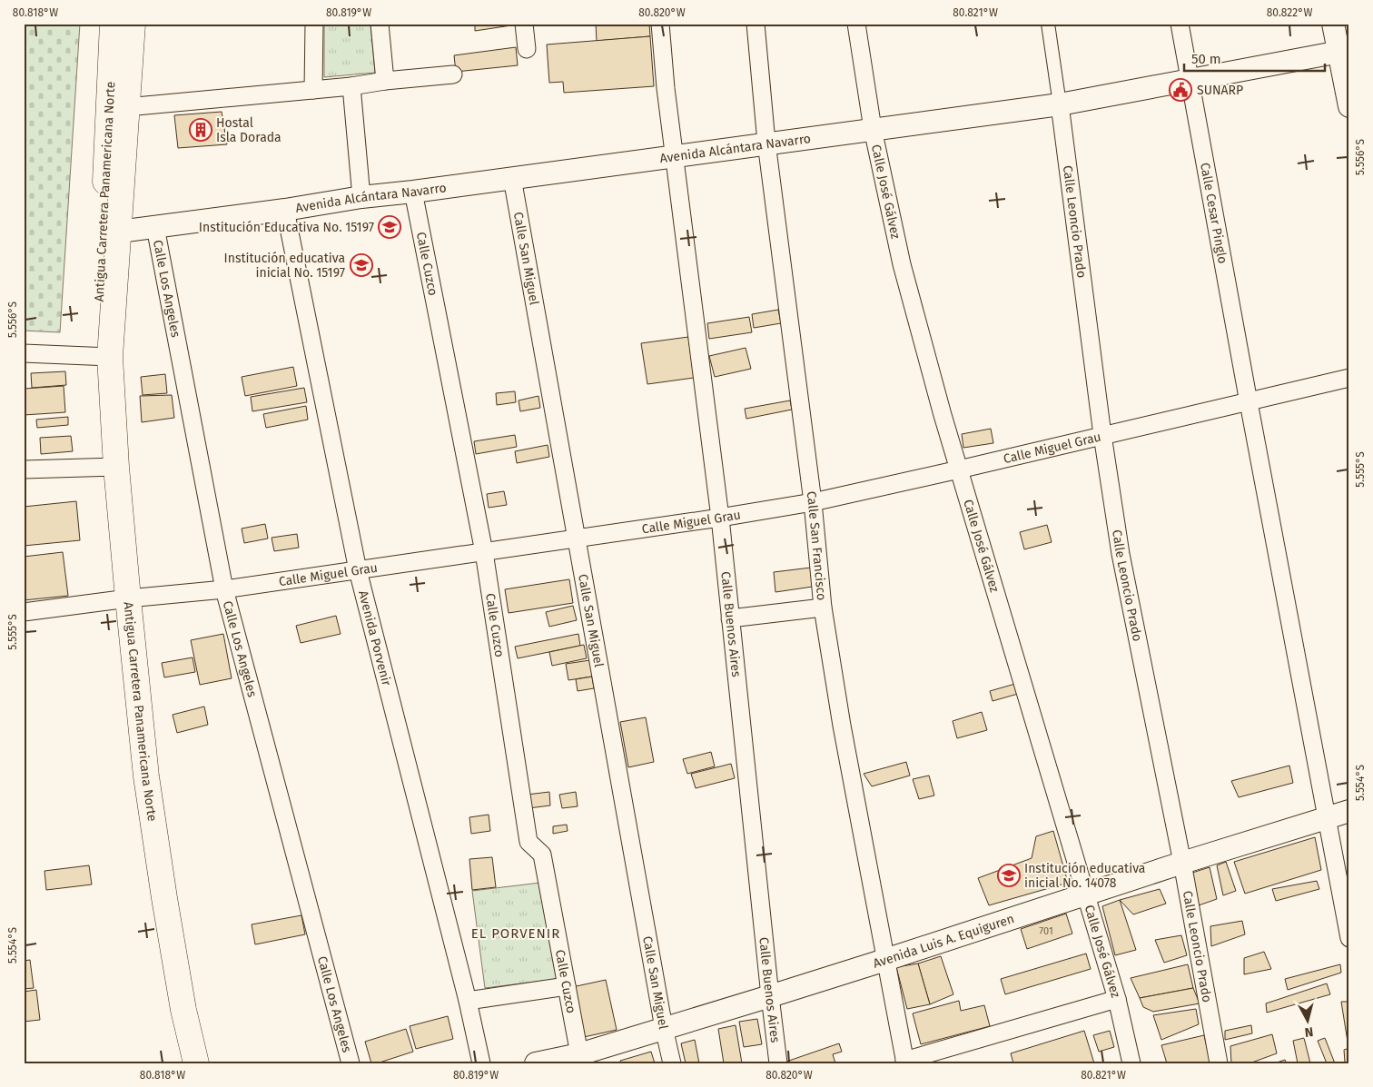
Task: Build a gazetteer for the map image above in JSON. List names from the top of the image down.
{
  "streets": {
    "main road": ["Antigua Carretera Panamericana Norte"],
    "street": [
      "Avenida Alcántara Navarro",
      "Calle José Gálvez",
      "Calle Cesar Pinglo",
      "Calle Leoncio Prado",
      "Calle San Miguel",
      "Calle Cuzco",
      "Calle Los Angeles",
      "Calle Miguel Grau",
      "Calle San Francisco",
      "Calle Buenos Aires",
      "Avenida Porvenir",
      "Avenida Luis A. Equiguren"
    ]
  },
  "crossings": [
    ["Avenida Alcántara Navarro", "Antigua Carretera Panamericana Norte"],
    ["Avenida Alcántara Navarro", "Calle José Gálvez"],
    ["Avenida Alcántara Navarro", "Calle Cesar Pinglo"],
    ["Avenida Alcántara Navarro", "Calle Leoncio Prado"],
    ["Avenida Alcántara Navarro", "Calle San Miguel"],
    ["Avenida Alcántara Navarro", "Calle Cuzco"],
    ["Avenida Alcántara Navarro", "Calle Los Angeles"],
    ["Avenida Alcántara Navarro", "Calle San Francisco"],
    ["Avenida Alcántara Navarro", "Calle Buenos Aires"],
    ["Avenida Alcántara Navarro", "Avenida Porvenir"],
    ["Antigua Carretera Panamericana Norte", "Calle Miguel Grau"],
    ["Calle José Gálvez", "Calle Miguel Grau"],
    ["Calle José Gálvez", "Avenida Luis A. Equiguren"],
    ["Calle Cesar Pinglo", "Calle Miguel Grau"],
    ["Calle Cesar Pinglo", "Avenida Luis A. Equiguren"],
    ["Calle Leoncio Prado", "Calle Miguel Grau"],
    ["Calle Leoncio Prado", "Avenida Luis A. Equiguren"],
    ["Calle San Miguel", "Calle Miguel Grau"],
    ["Calle San Miguel", "Avenida Luis A. Equiguren"],
    ["Calle Cuzco", "Calle Miguel Grau"],
    ["Calle Cuzco", "Avenida Luis A. Equiguren"],
    ["Calle Los Angeles", "Calle Miguel Grau"],
    ["Calle Miguel Grau", "Calle San Francisco"],
    ["Calle Miguel Grau", "Calle Buenos Aires"],
    ["Calle Miguel Grau", "Avenida Porvenir"],
    ["Calle San Francisco", "Avenida Luis A. Equiguren"],
    ["Calle Buenos Aires", "Avenida Luis A. Equiguren"]
  ],
  "districts": ["EL PORVENIR"],
  "places": {
    "public building": ["SUNARP"],
    "building": ["Hostal Isla Dorada"],
    "school or university": ["Institución Educativa No. 15197", "Institución educativa inicial No. 15197", "Institución educativa inicial No. 14078"]
  },
  "house_numbers": ["701"],
  "scale_bar": "50 m",
  "north": "bottom",
  "coordinates": [
    "80.818°W",
    "80.819°W",
    "80.820°W",
    "80.821°W",
    "80.822°W",
    "5.556°S",
    "5.555°S",
    "5.554°S"
  ]
}
